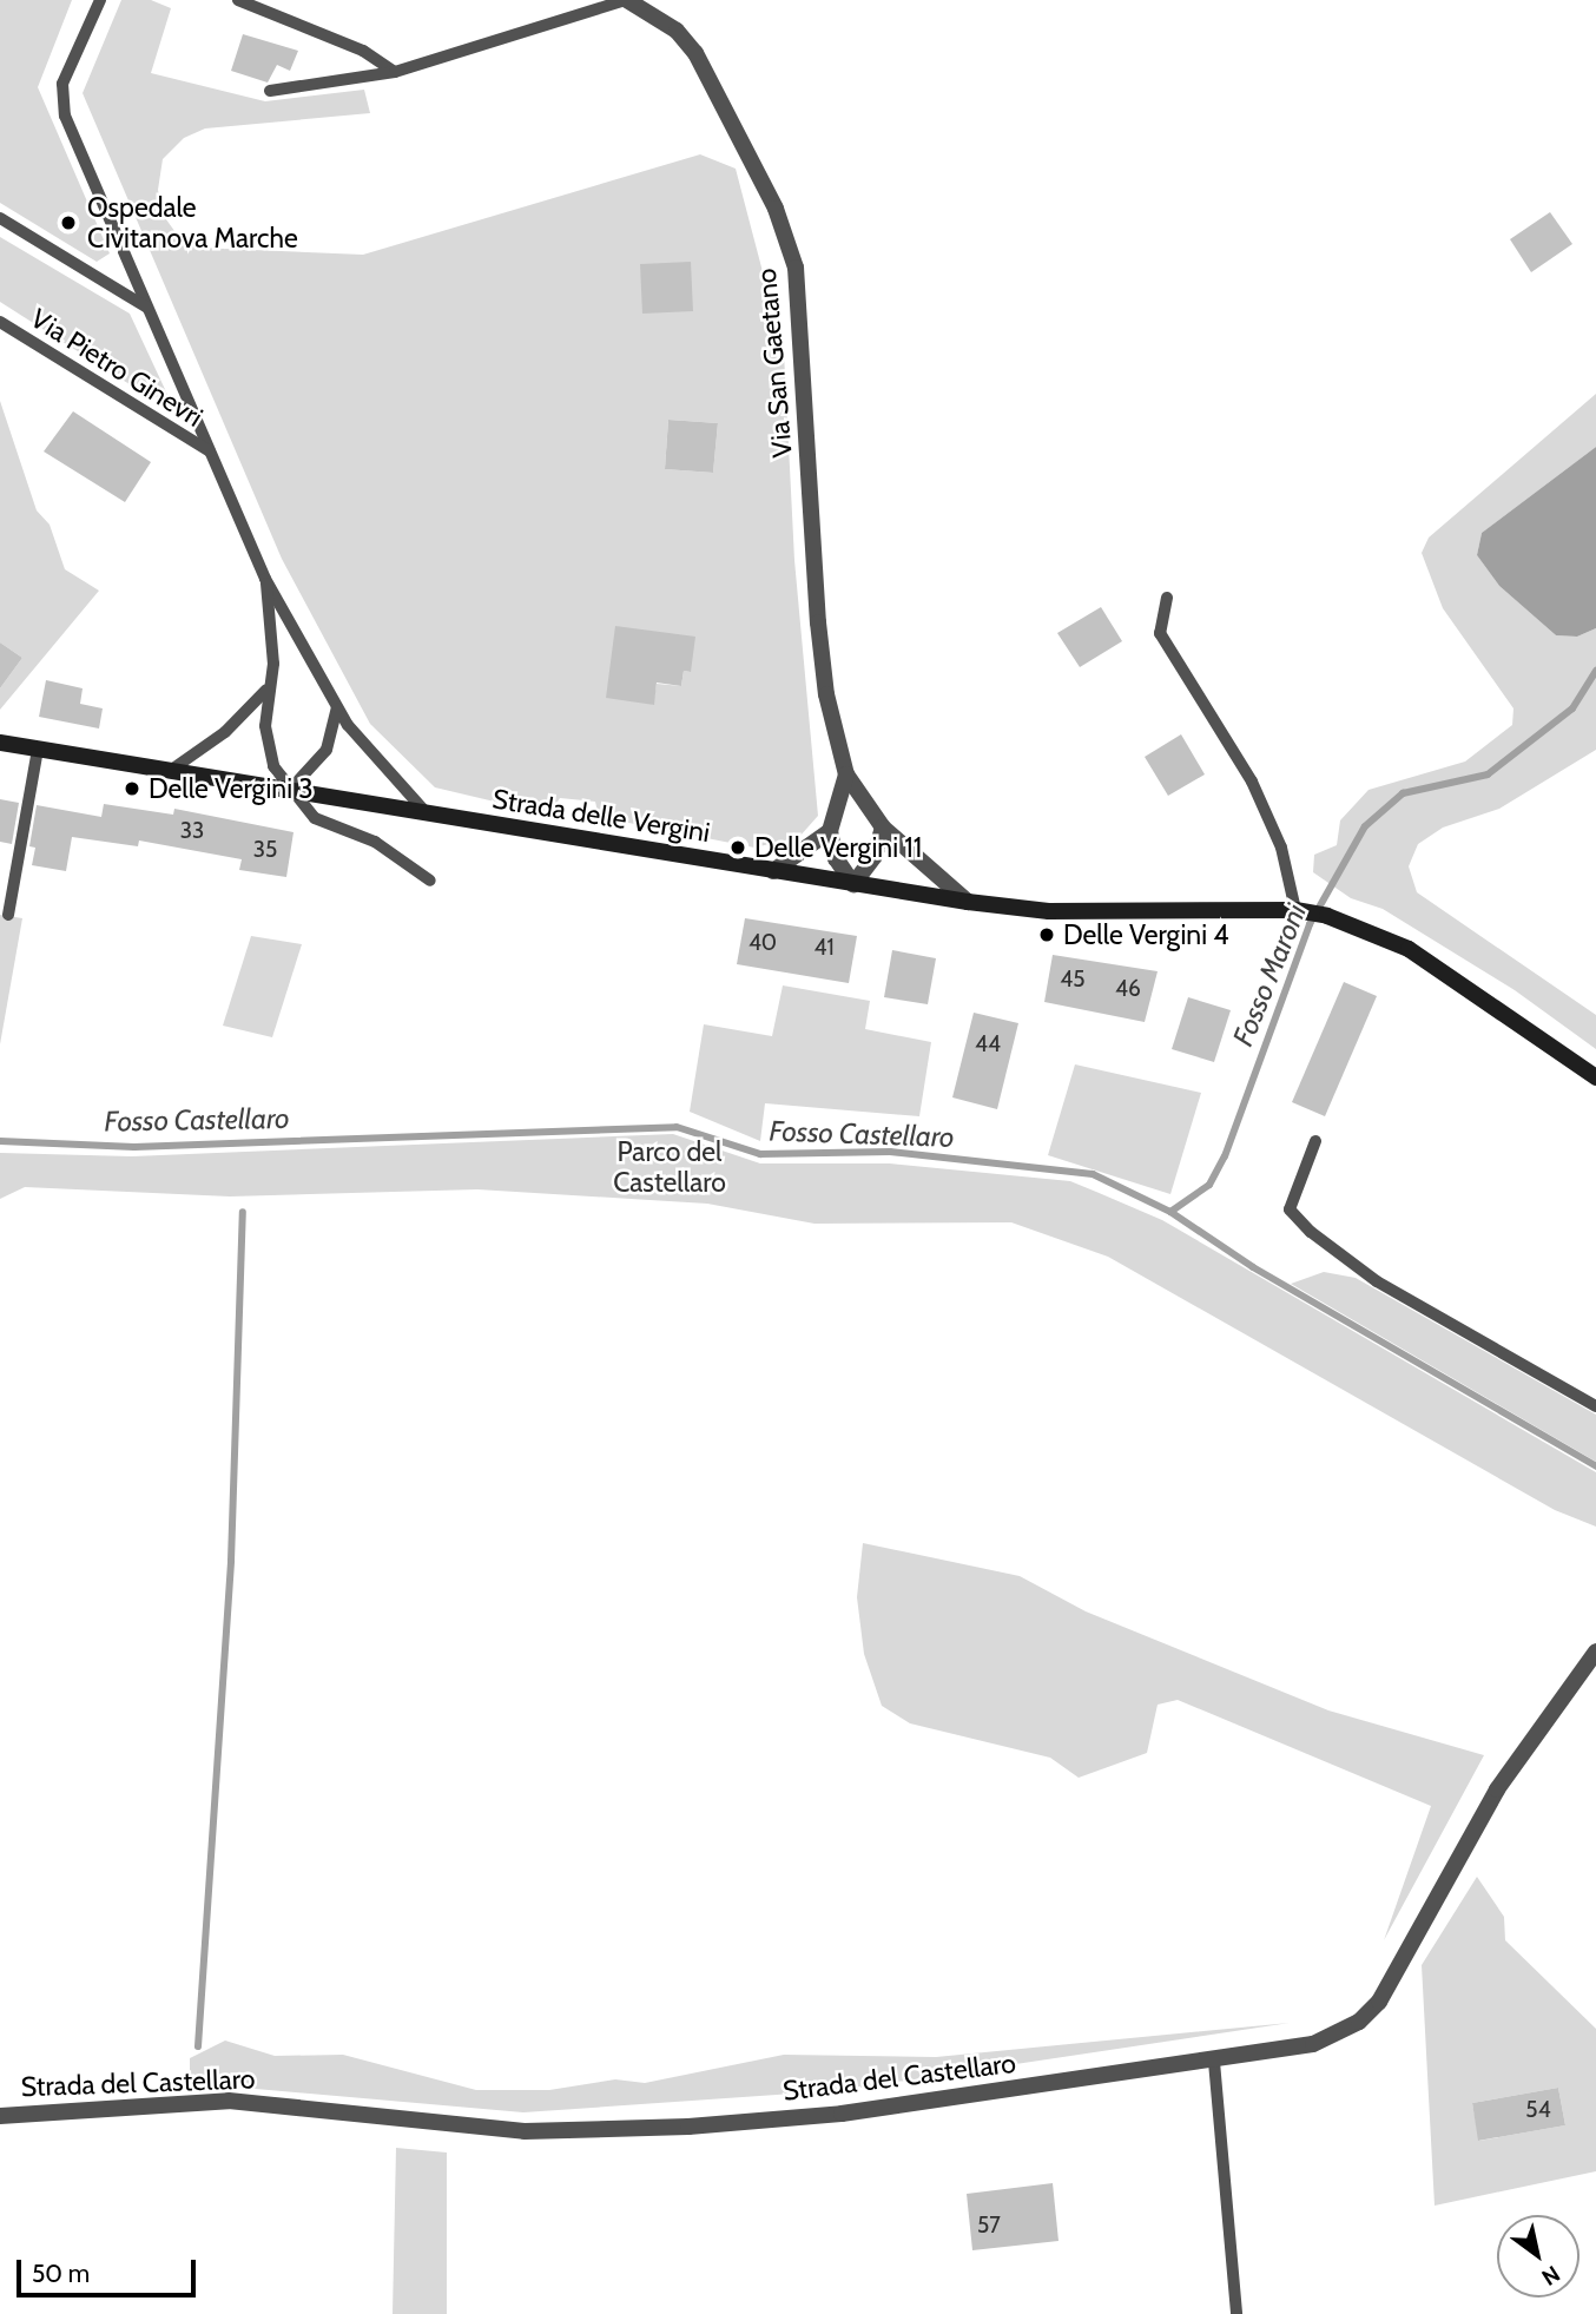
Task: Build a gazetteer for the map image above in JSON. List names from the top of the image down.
{
  "streets": {
    "main road": ["Strada delle Vergini"],
    "street": ["Via San Gaetano", "Strada del Castellaro"],
    "lane": ["Via Pietro Ginevri"]
  },
  "crossings": [
    ["Via San Gaetano", "Strada delle Vergini"],
    ["Via Pietro Ginevri", "Strada delle Vergini"]
  ],
  "water": ["Fosso Maroni", "Fosso Castellaro"],
  "parks": ["Parco del Castellaro"],
  "places": [
    "Ospedale Civitanova Marche",
    "Delle Vergini 3",
    "Delle Vergini 11",
    "Delle Vergini 4"
  ],
  "house_numbers": [
    "33",
    "35",
    "40",
    "41",
    "45",
    "46",
    "44",
    "54",
    "57"
  ],
  "scale_bar": "50 m",
  "north": "bottom right"
}
